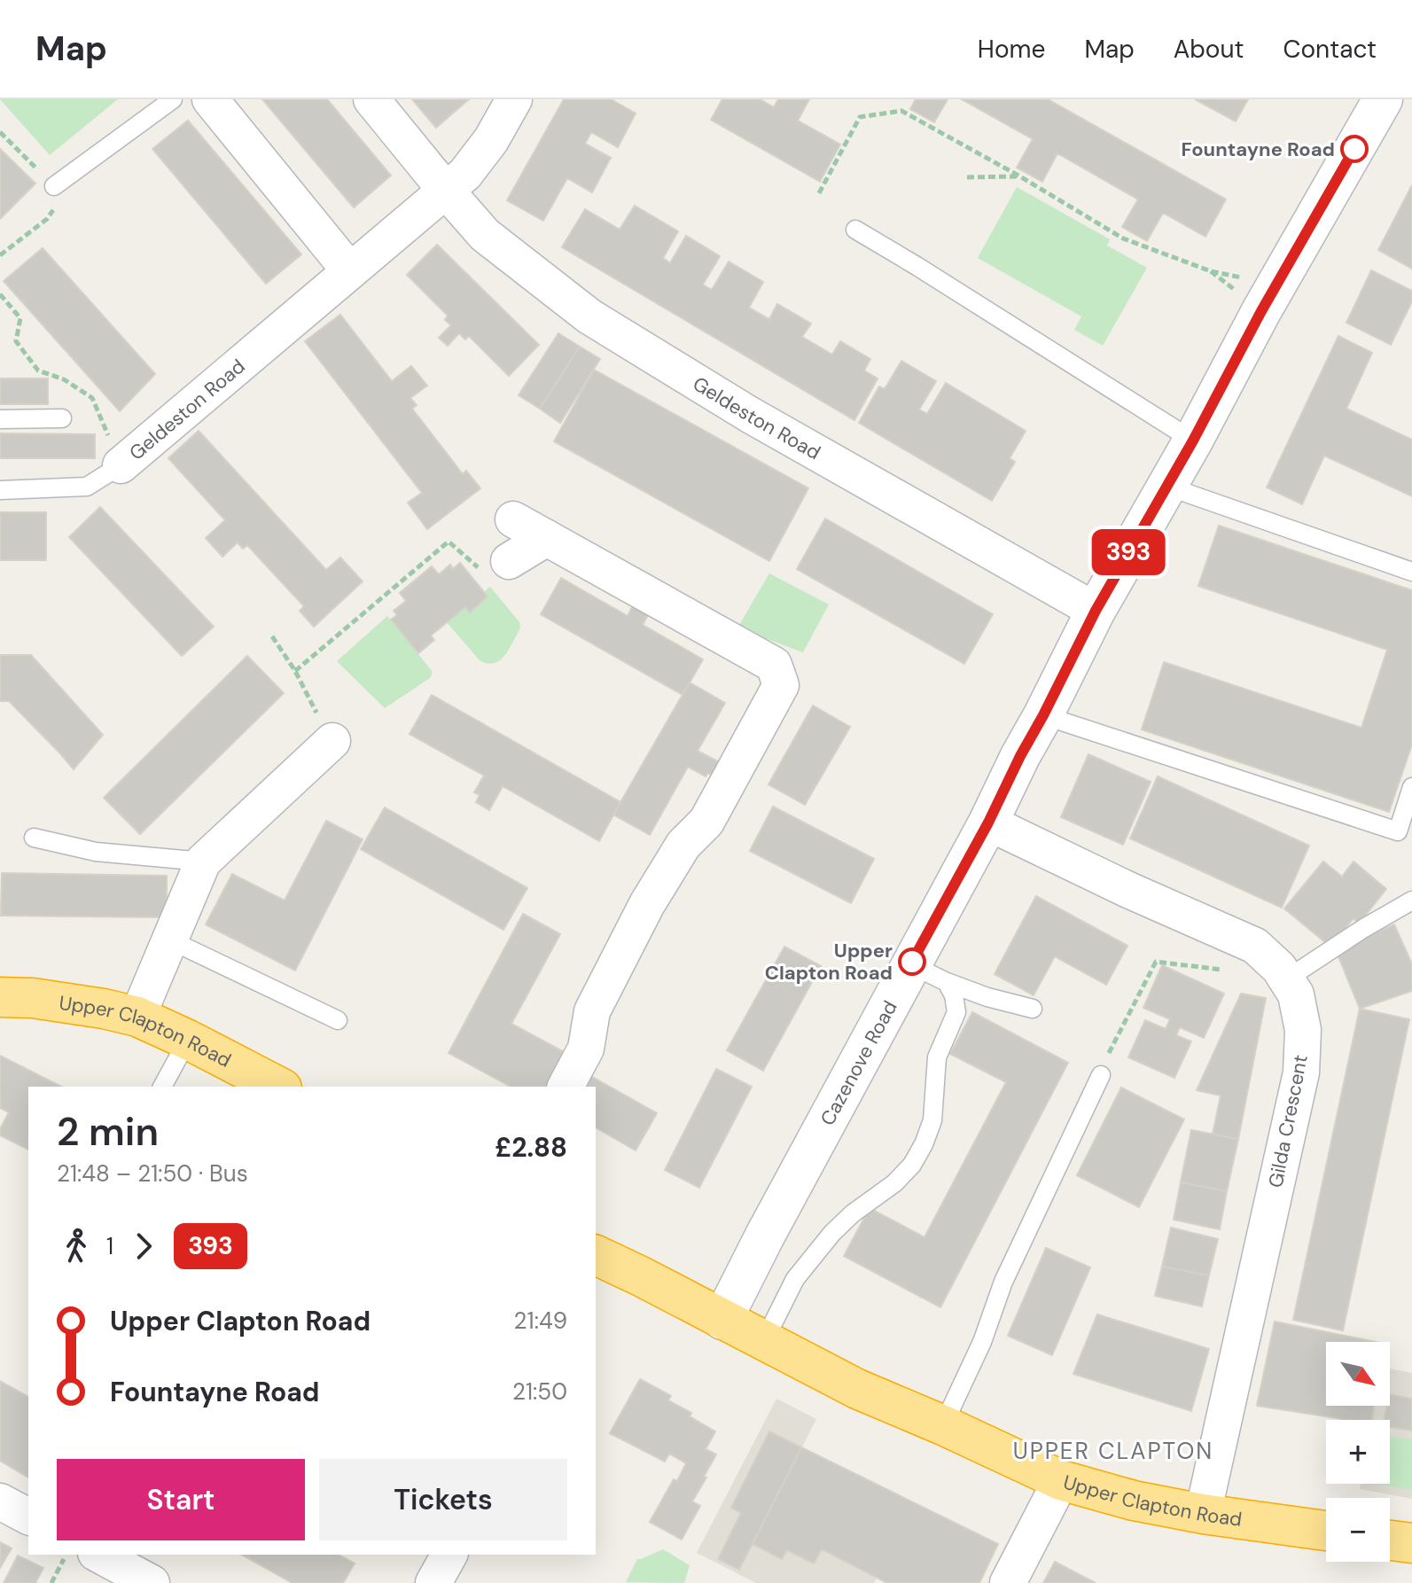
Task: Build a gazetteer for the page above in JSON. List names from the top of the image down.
{
  "streets": {
    "highway": ["Upper Clapton Road"],
    "street": ["Geldeston Road", "Cazenove Road", "Gilda Crescent"]
  },
  "crossings": [
    ["Geldeston Road", "Cazenove Road"],
    ["Upper Clapton Road", "Cazenove Road"],
    ["Upper Clapton Road", "Gilda Crescent"],
    ["Cazenove Road", "Gilda Crescent"]
  ],
  "districts": ["UPPER CLAPTON"],
  "places": ["Fountayne Road", "Upper Clapton Road"],
  "lines": ["bus line 393"],
  "north": "bottom right",
  "page": {
    "header": "Map",
    "nav": [
      "Home",
      "Map",
      "About",
      "Contact"
    ],
    "on_map": "393",
    "heading": ["2 min", "21:48 – 21:50 · Bus", "£2.88"],
    "legs": ["1", "393"],
    "list": [
      {
        "name": "Upper Clapton Road",
        "value": "21:49"
      },
      {
        "name": "Fountayne Road",
        "value": "21:50"
      }
    ],
    "map_buttons": ["+", "−"],
    "buttons": ["Start", "Tickets"]
  }
}
